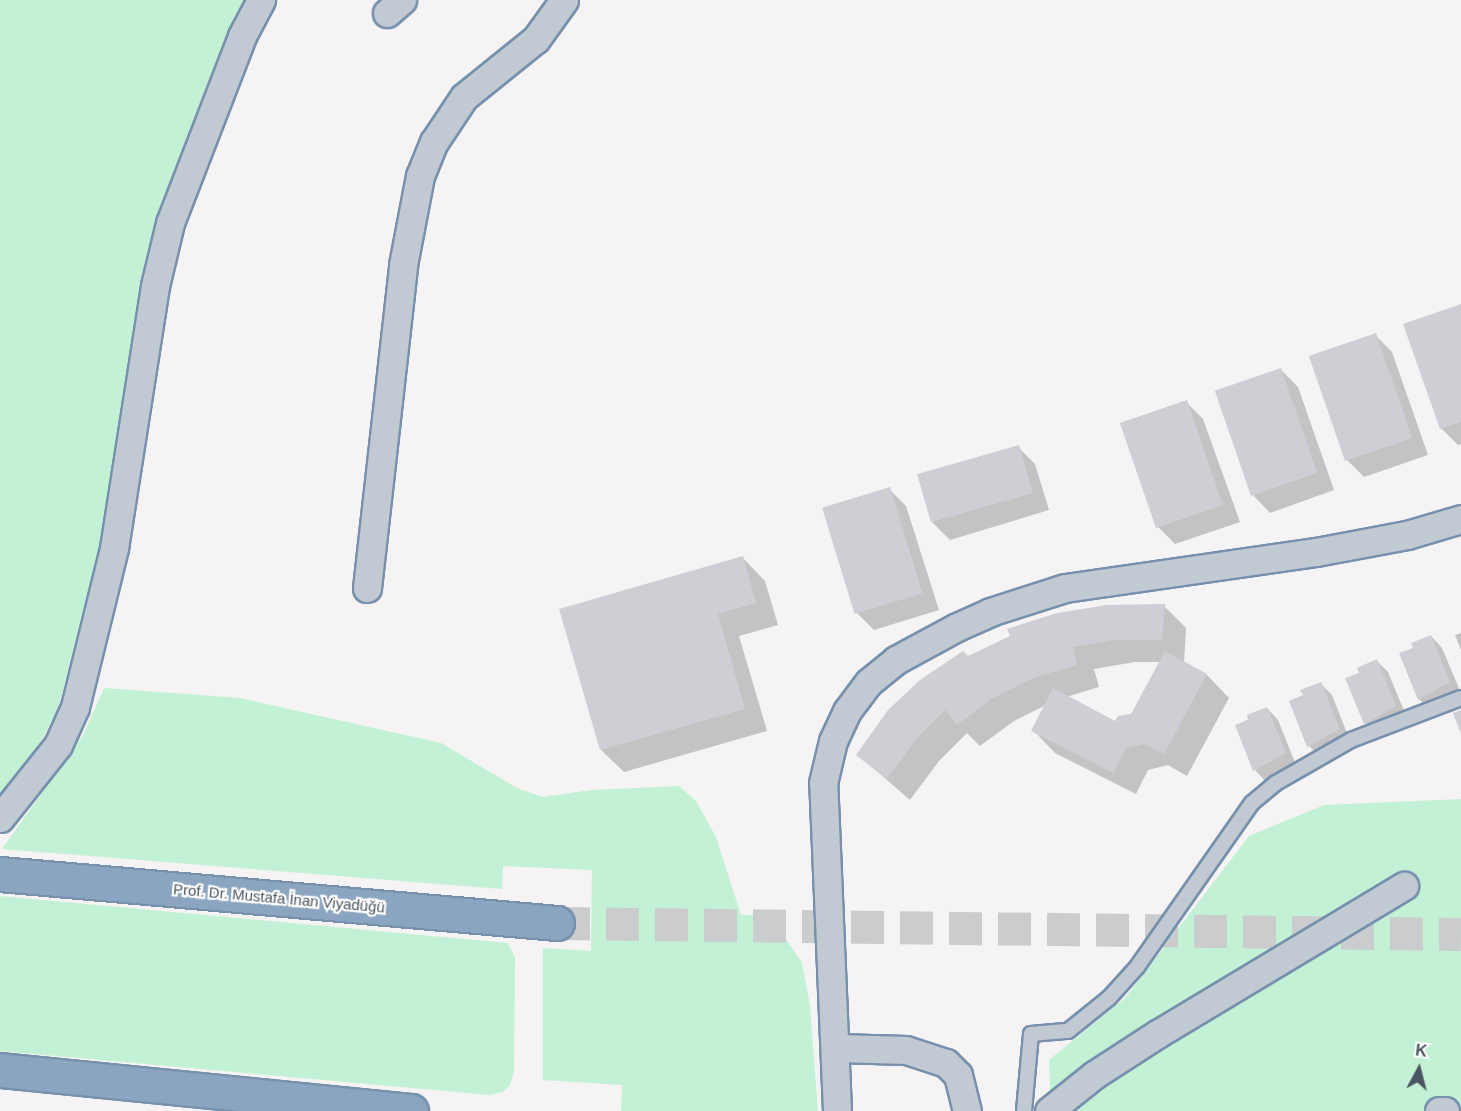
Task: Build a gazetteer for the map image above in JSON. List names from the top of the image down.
{
  "streets": {
    "highway": ["Prof. Dr. Mustafa İnan Viyadüğü"]
  },
  "north": "top"
}
